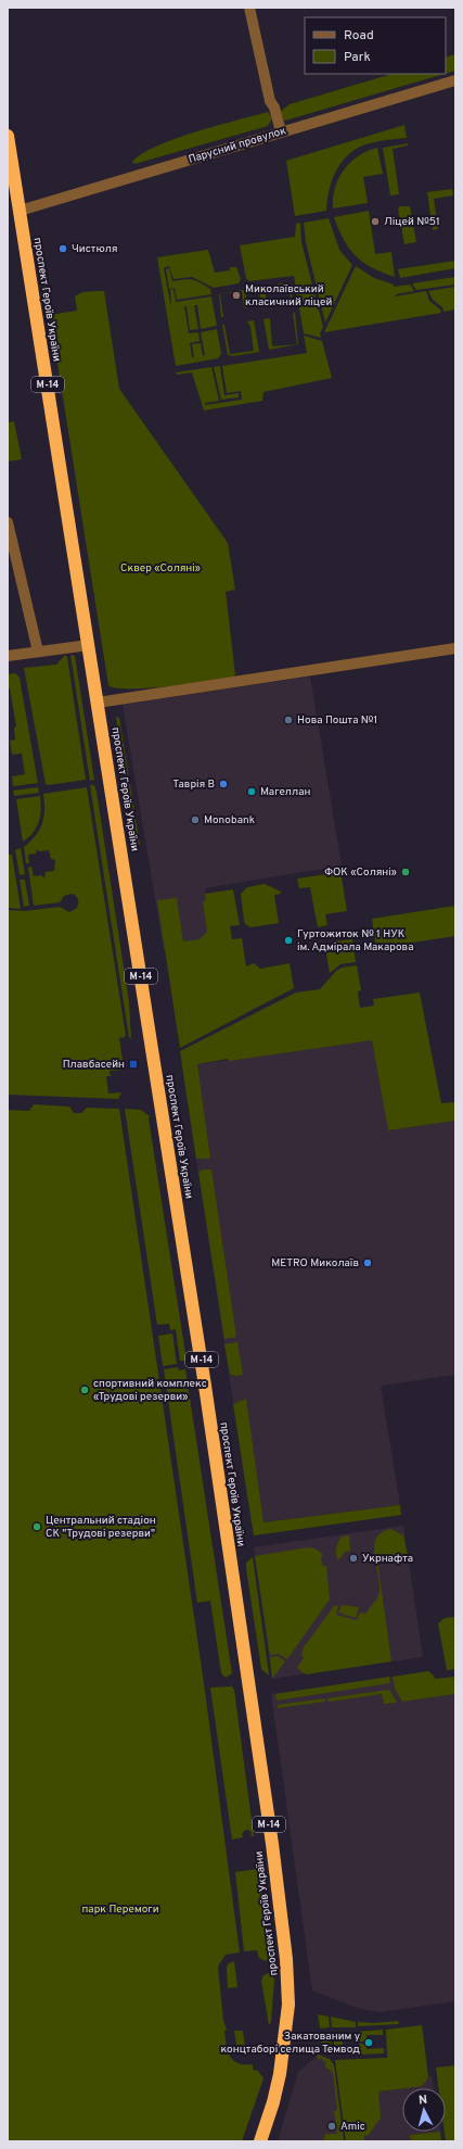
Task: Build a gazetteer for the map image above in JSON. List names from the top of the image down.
{
  "streets": {
    "highway": ["проспект Героїв України", "М-14"],
    "street": ["Парусний провулок"]
  },
  "crossings": [
    ["Парусний провулок", "проспект Героїв України"]
  ],
  "parks": ["Сквер «Соляні»", "парк Перемоги"],
  "places": {
    "other": [
      "Ліцей №51",
      "Чистюля",
      "Миколаївський класичний ліцей",
      "Нова Пошта №1",
      "Таврія В",
      "Магеллан",
      "Monobank",
      "ФОК «Соляні»",
      "Гуртожиток № 1 НУК ім. Адмірала Макарова",
      "METRO Миколаїв",
      "спортивний комплекс «Трудові резерви»",
      "Центральний стадіон СК \"Трудові резерви\"",
      "Укрнафта",
      "Закатованим у концтаборі селища Темвод",
      "Amic"
    ],
    "transit": ["Плавбасейн"]
  },
  "legend": ["Road", "Park"],
  "north": "top"
}
